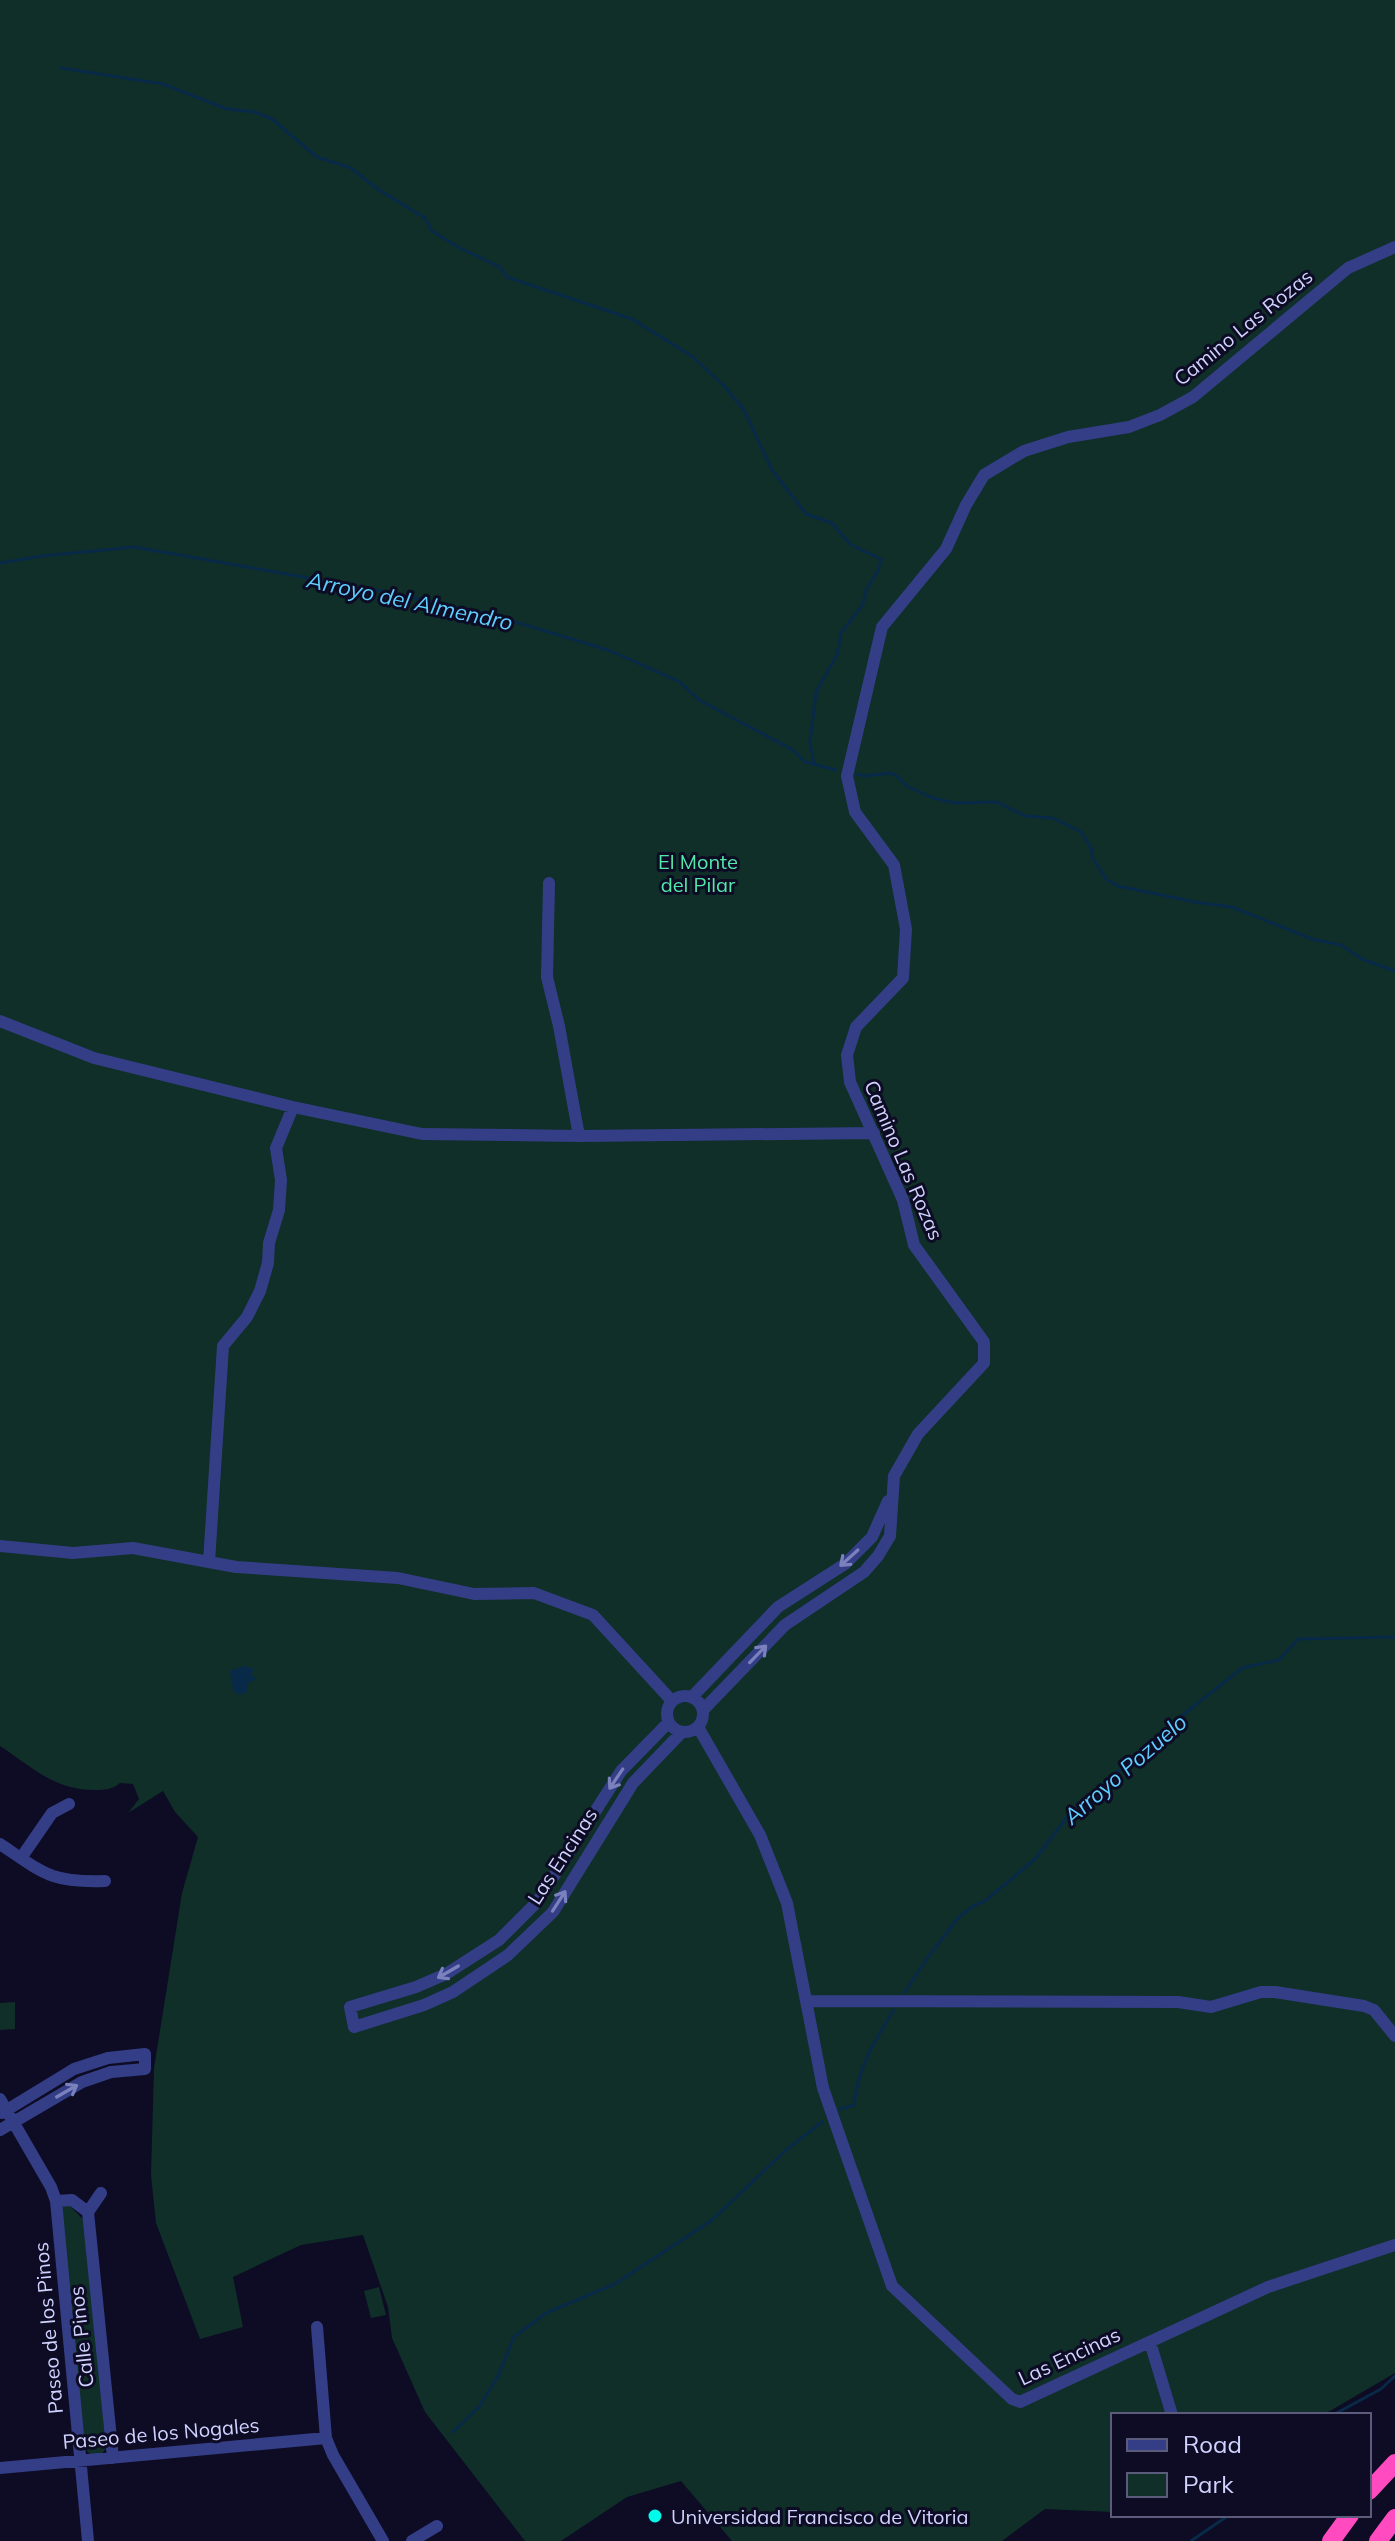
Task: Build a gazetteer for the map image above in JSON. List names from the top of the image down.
{
  "streets": {
    "street": [
      "Camino Las Rozas",
      "Las Encinas",
      "Paseo de los Pinos",
      "Calle Pinos",
      "Paseo de los Nogales"
    ]
  },
  "crossings": [
    ["Paseo de los Pinos", "Paseo de los Nogales"],
    ["Calle Pinos", "Paseo de los Nogales"]
  ],
  "water": ["Arroyo del Almendro", "Arroyo Pozuelo"],
  "parks": ["El Monte del Pilar"],
  "places": ["Universidad Francisco de Vitoria"],
  "legend": ["Road", "Park"]
}
